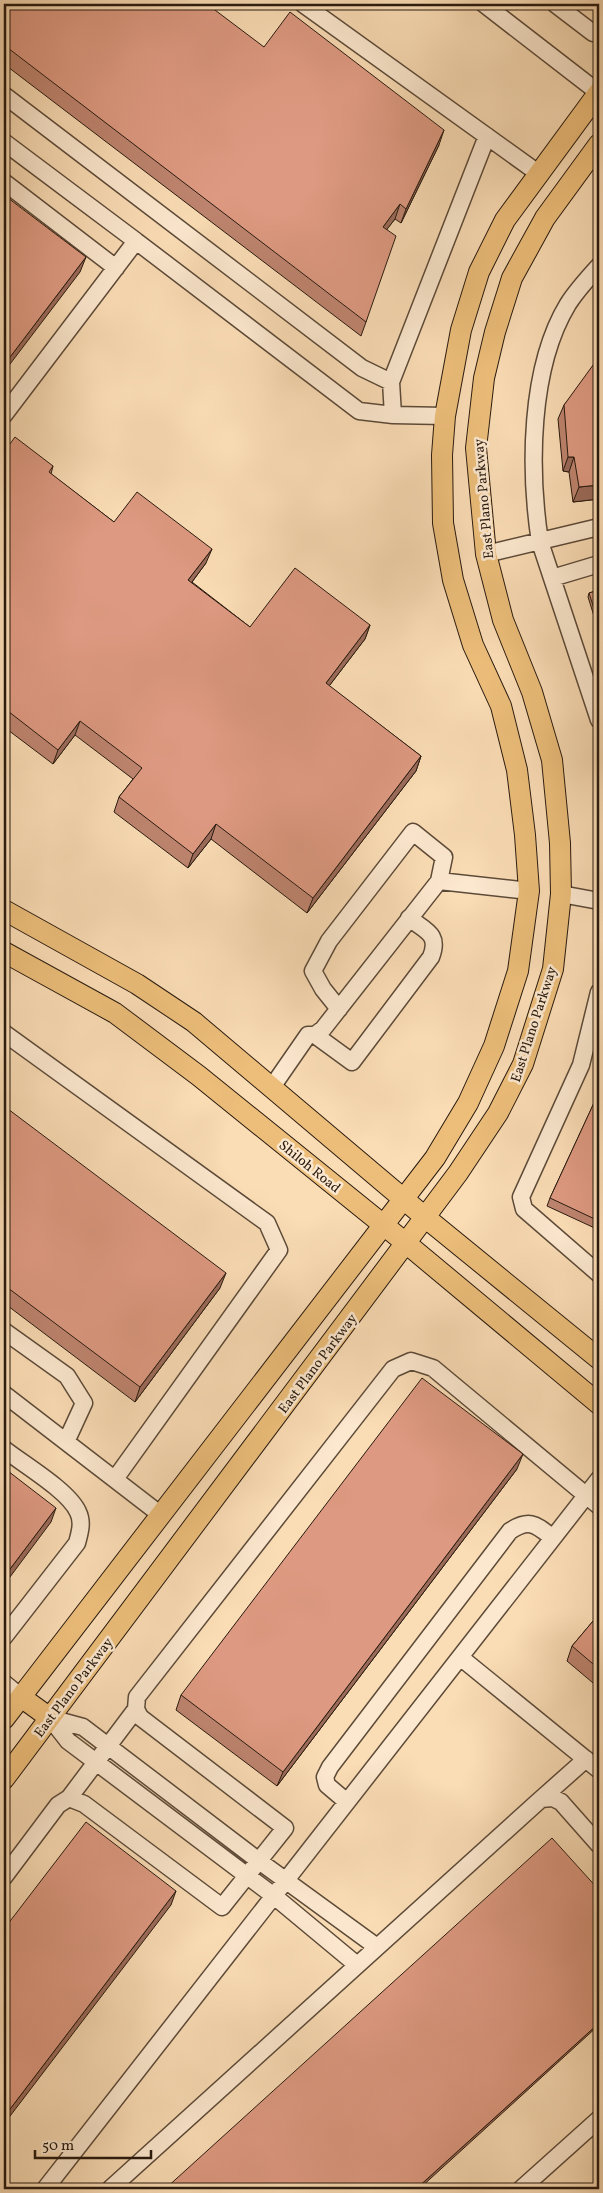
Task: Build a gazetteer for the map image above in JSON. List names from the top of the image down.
{
  "streets": {
    "main road": ["East Plano Parkway", "Shiloh Road"]
  },
  "crossings": [
    ["East Plano Parkway", "Shiloh Road"]
  ],
  "scale_bar": "50 m"
}
